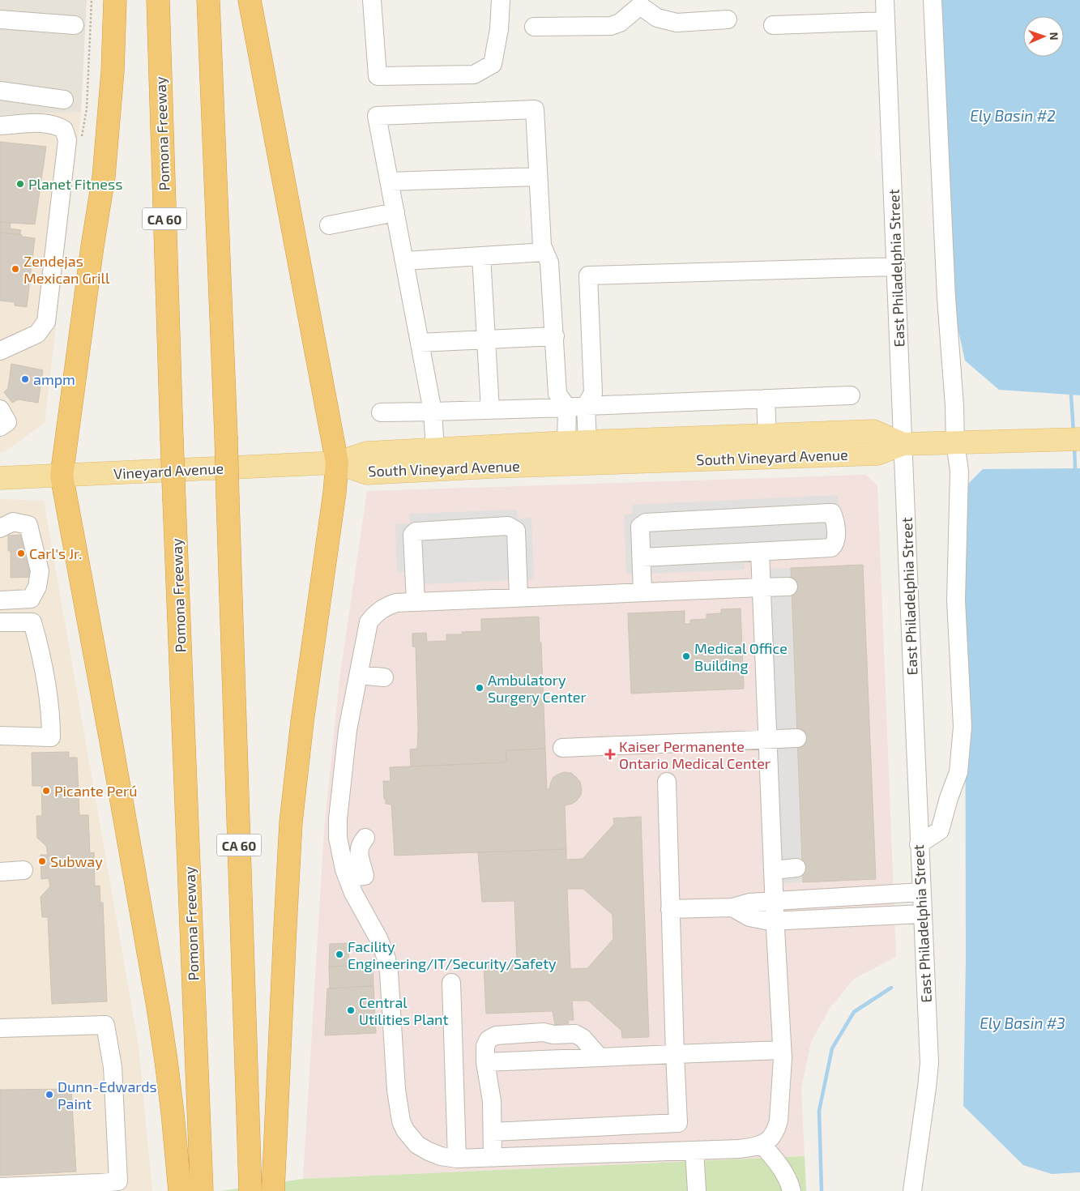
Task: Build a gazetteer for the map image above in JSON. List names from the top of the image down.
{
  "streets": {
    "highway": ["Pomona Freeway", "CA 60"],
    "main road": ["South Vineyard Avenue", "Vineyard Avenue"],
    "street": ["East Philadelphia Street"]
  },
  "crossings": [
    ["East Philadelphia Street", "South Vineyard Avenue"],
    ["South Vineyard Avenue", "Vineyard Avenue"]
  ],
  "water": ["Ely Basin #2", "Ely Basin #3"],
  "places": {
    "other": [
      "Planet Fitness",
      "Zendejas Mexican Grill",
      "ampm",
      "Carl's Jr.",
      "Medical Office Building",
      "Ambulatory Surgery Center",
      "Picante Perú",
      "Subway",
      "Facility Engineering/IT/Security/Safety",
      "Central Utilities Plant",
      "Dunn-Edwards Paint"
    ],
    "health": ["Kaiser Permanente Ontario Medical Center"]
  },
  "north": "right"
}
